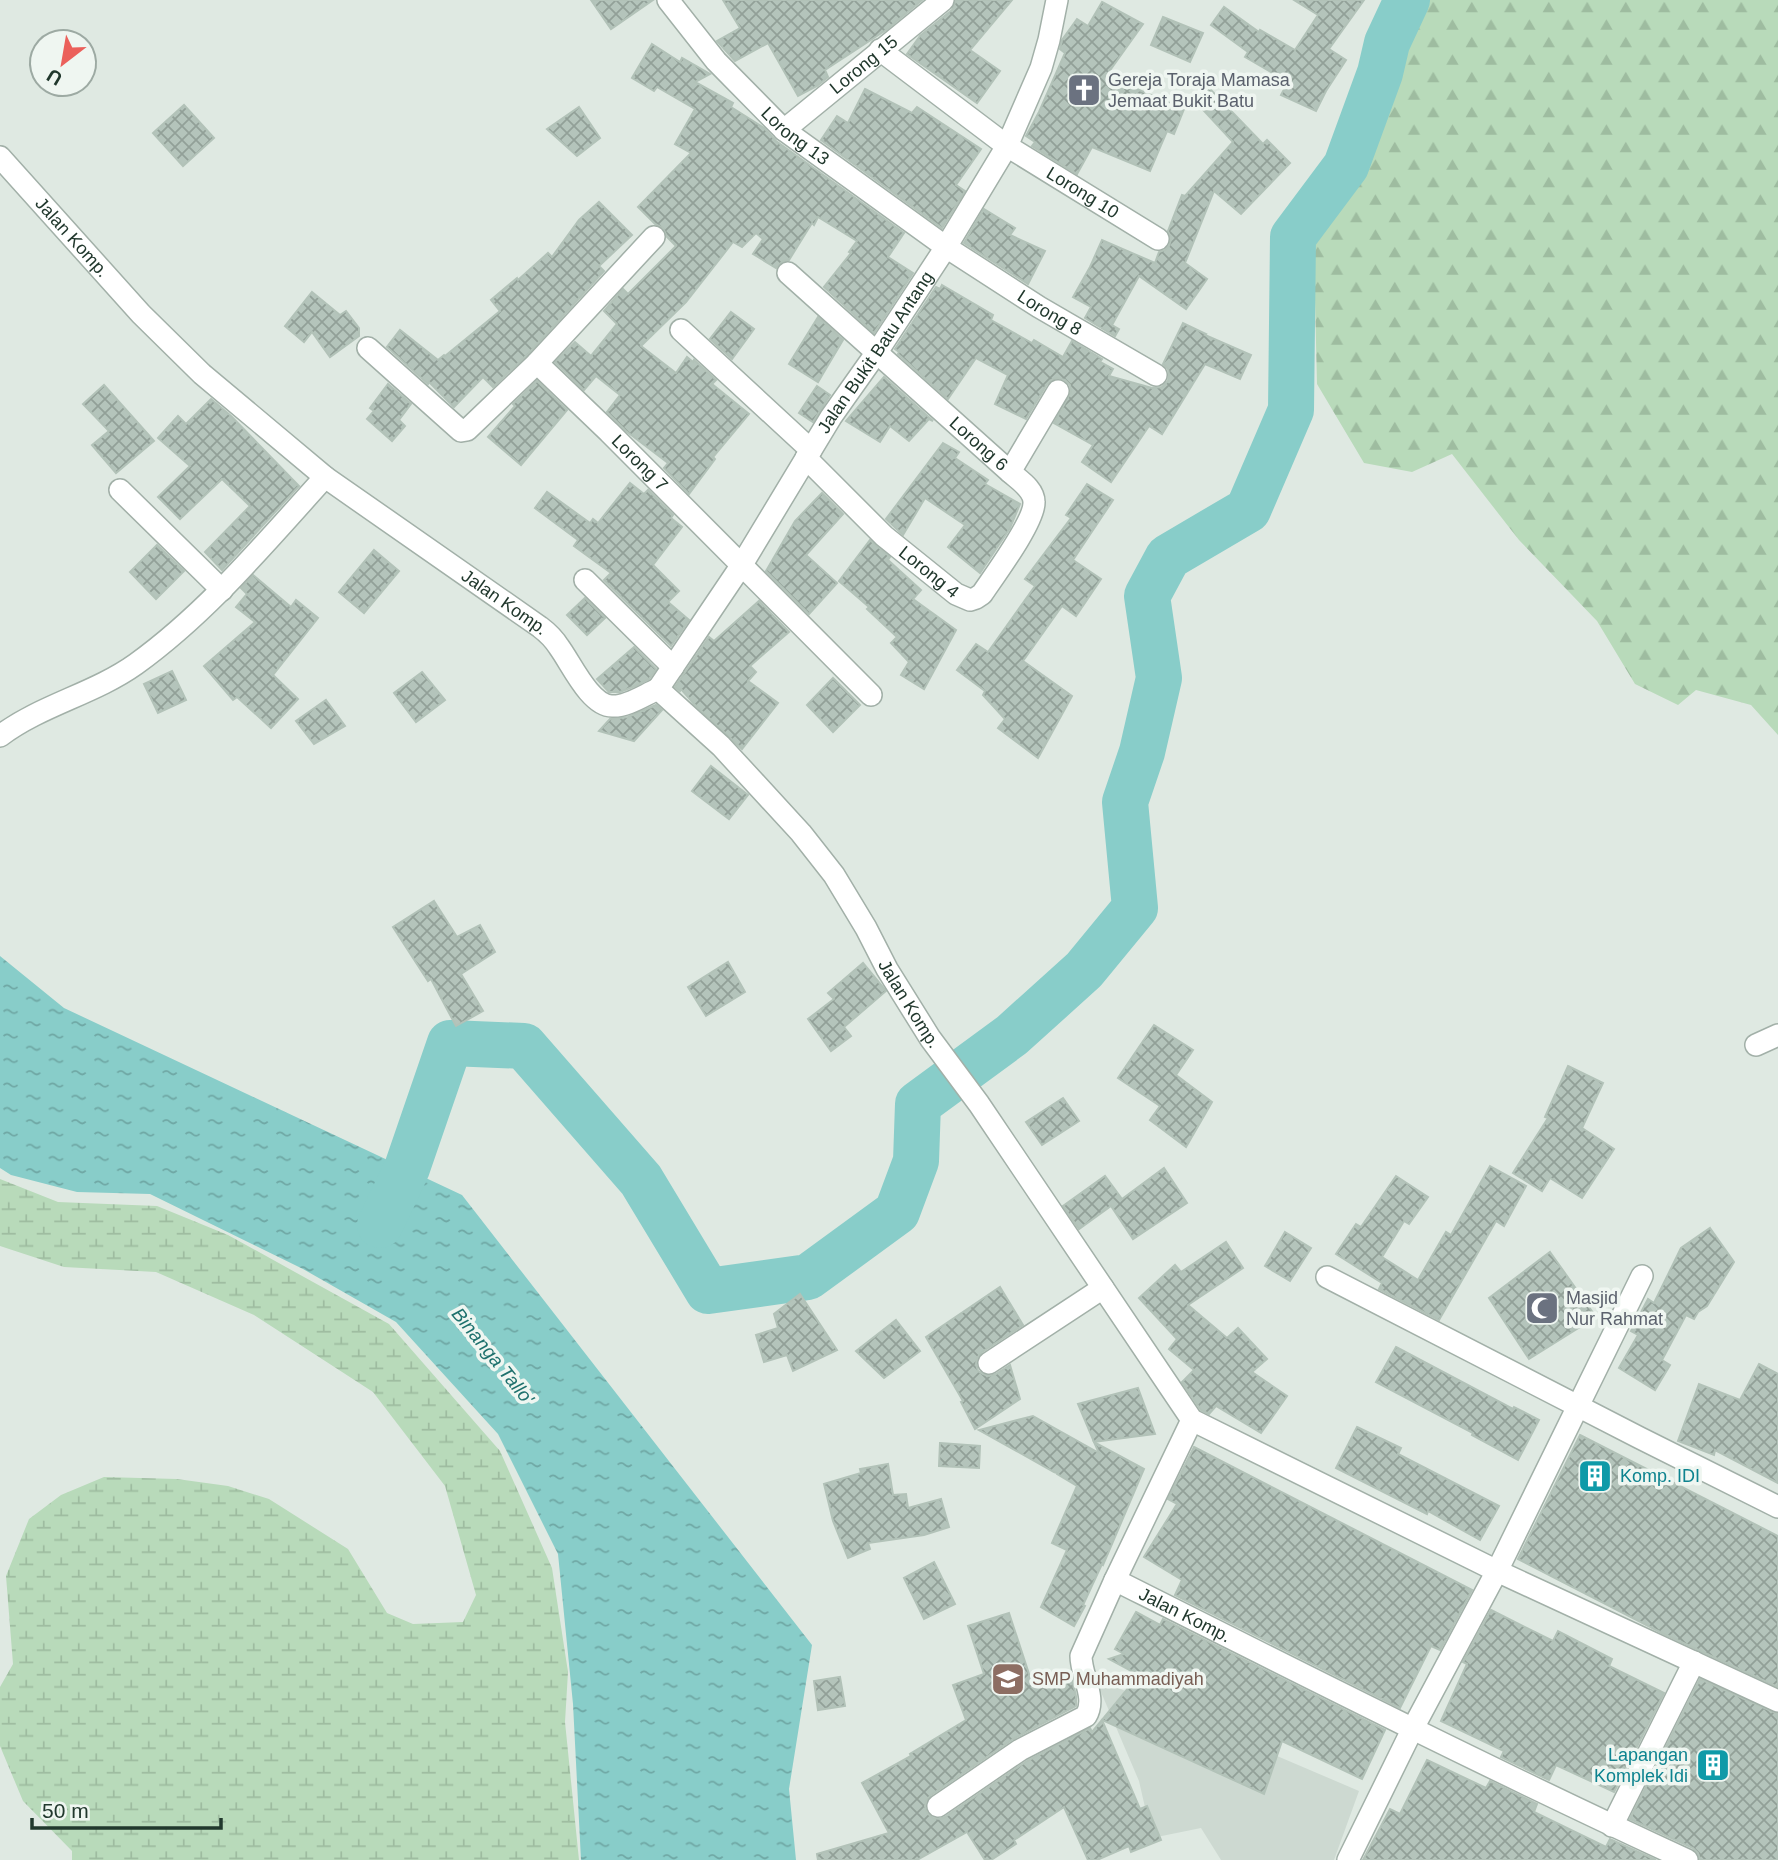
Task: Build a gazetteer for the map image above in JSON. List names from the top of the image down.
{
  "streets": {
    "street": [
      "Lorong 15",
      "Lorong 13",
      "Lorong 10",
      "Jalan Komp.",
      "Lorong 8",
      "Jalan Bukit Batu Antang",
      "Lorong 6",
      "Lorong 7",
      "Lorong 4"
    ]
  },
  "crossings": [
    ["Lorong 15", "Lorong 13"],
    ["Lorong 15", "Lorong 10"],
    ["Lorong 13", "Lorong 8"],
    ["Lorong 13", "Jalan Bukit Batu Antang"],
    ["Lorong 10", "Jalan Bukit Batu Antang"],
    ["Jalan Komp.", "Jalan Bukit Batu Antang"],
    ["Lorong 8", "Jalan Bukit Batu Antang"],
    ["Jalan Bukit Batu Antang", "Lorong 6"],
    ["Jalan Bukit Batu Antang", "Lorong 7"],
    ["Jalan Bukit Batu Antang", "Lorong 4"],
    ["Lorong 6", "Lorong 4"]
  ],
  "water": ["Binanga Tallo'"],
  "places": {
    "church": ["Gereja Toraja Mamasa Jemaat Bukit Batu"],
    "mosque": ["Masjid Nur Rahmat"],
    "building": ["Komp. IDI", "Lapangan Komplek Idi"],
    "school or university": ["SMP Muhammadiyah"]
  },
  "scale_bar": "50 m",
  "north": "bottom left"
}
